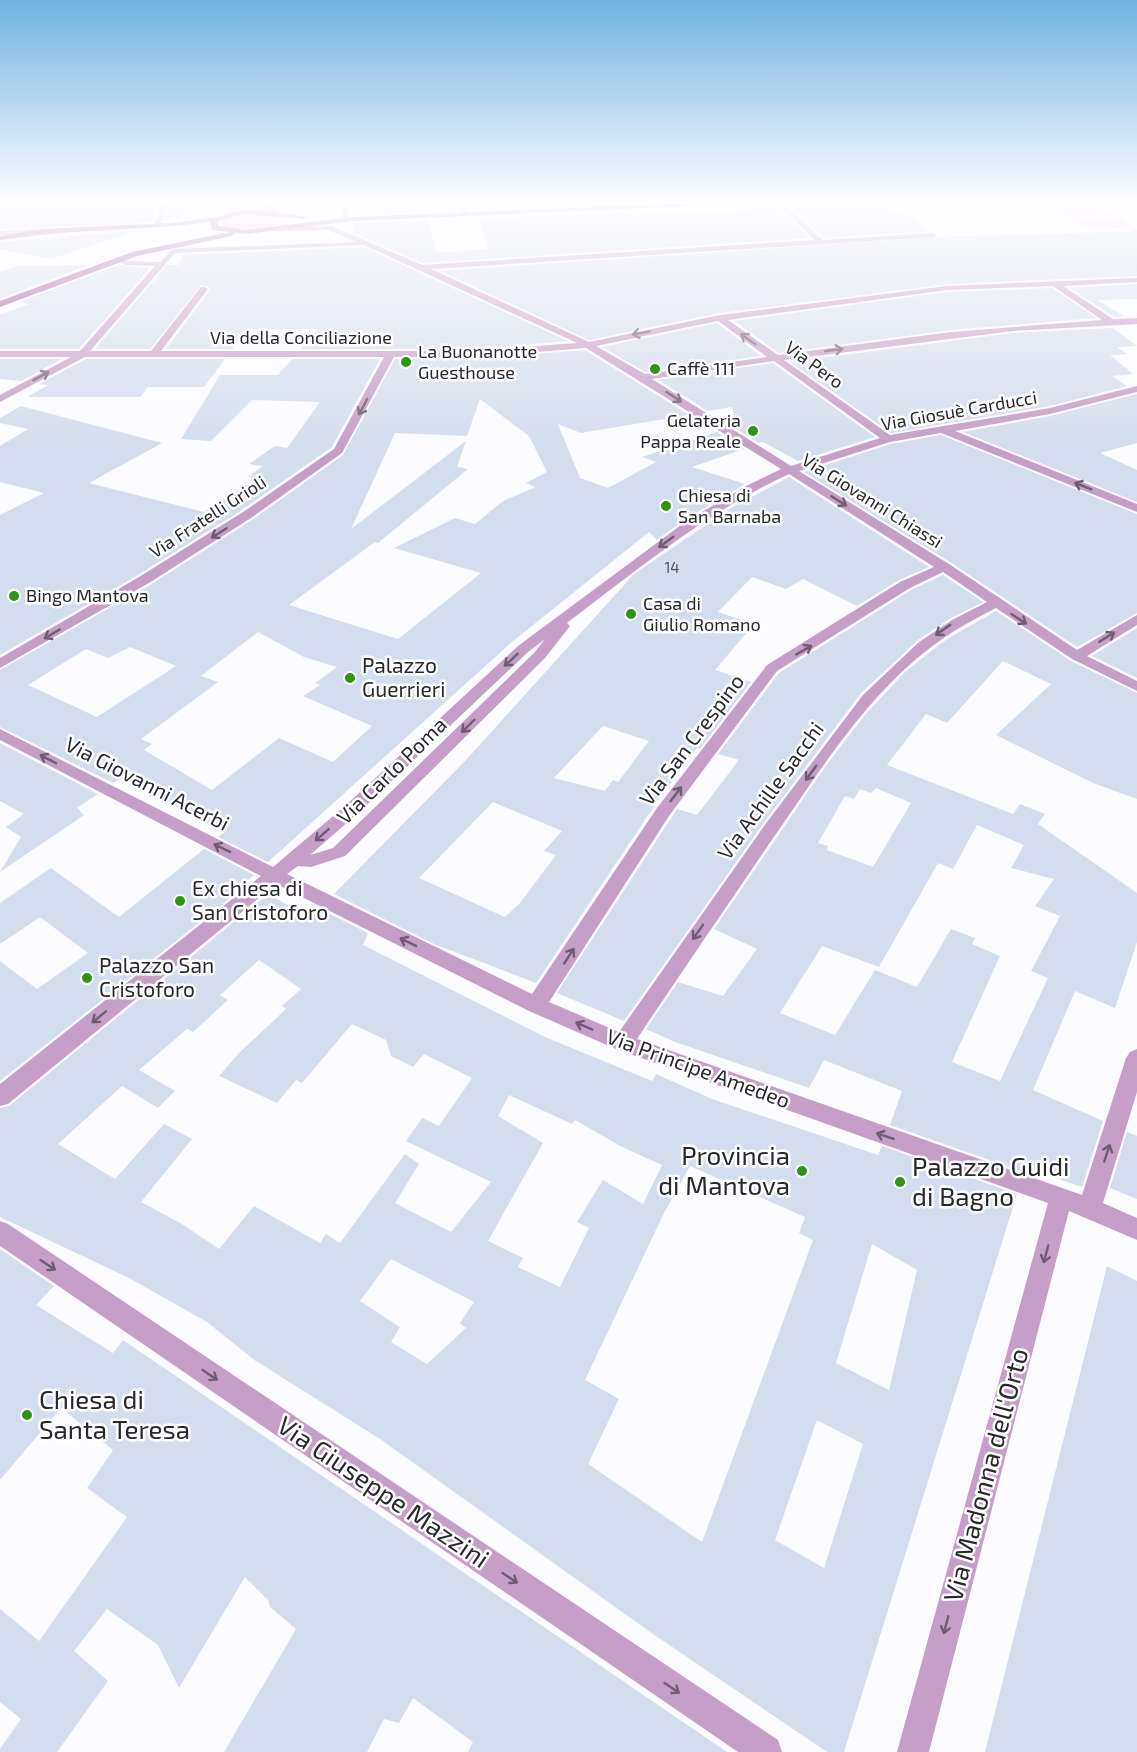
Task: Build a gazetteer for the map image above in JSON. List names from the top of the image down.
{
  "streets": {
    "street": [
      "Via della Conciliazione",
      "Via Pero",
      "Via Giosuè Carducci",
      "Via Giovanni Chiassi",
      "Via Fratelli Grioli",
      "Via San Crespino",
      "Via Carlo Poma",
      "Via Giovanni Acerbi",
      "Via Achille Sacchi",
      "Via Principe Amedeo",
      "Via Madonna dell'Orto",
      "Via Giuseppe Mazzini"
    ]
  },
  "crossings": [
    ["Via della Conciliazione", "Via Pero"],
    ["Via della Conciliazione", "Via Giovanni Chiassi"],
    ["Via della Conciliazione", "Via Fratelli Grioli"],
    ["Via Pero", "Via Giosuè Carducci"],
    ["Via Giosuè Carducci", "Via Giovanni Chiassi"],
    ["Via Giosuè Carducci", "Via Carlo Poma"],
    ["Via Giovanni Chiassi", "Via San Crespino"],
    ["Via Giovanni Chiassi", "Via Carlo Poma"],
    ["Via Giovanni Chiassi", "Via Achille Sacchi"],
    ["Via San Crespino", "Via Principe Amedeo"],
    ["Via Carlo Poma", "Via Giovanni Acerbi"],
    ["Via Carlo Poma", "Via Principe Amedeo"],
    ["Via Giovanni Acerbi", "Via Principe Amedeo"],
    ["Via Achille Sacchi", "Via Principe Amedeo"],
    ["Via Principe Amedeo", "Via Madonna dell'Orto"]
  ],
  "one_way": [
    "Via Fratelli Grioli",
    "Via San Crespino",
    "Via Carlo Poma",
    "Via Giovanni Acerbi",
    "Via Achille Sacchi",
    "Via Principe Amedeo",
    "Via Madonna dell'Orto",
    "Via Giuseppe Mazzini"
  ],
  "places": [
    "La Buonanotte Guesthouse",
    "Caffè 111",
    "Gelateria Pappa Reale",
    "Chiesa di San Barnaba",
    "Bingo Mantova",
    "Casa di Giulio Romano",
    "Palazzo Guerrieri",
    "Ex chiesa di San Cristoforo",
    "Palazzo San Cristoforo",
    "Provincia di Mantova",
    "Palazzo Guidi di Bagno",
    "Chiesa di Santa Teresa"
  ],
  "house_numbers": ["14"]
}
